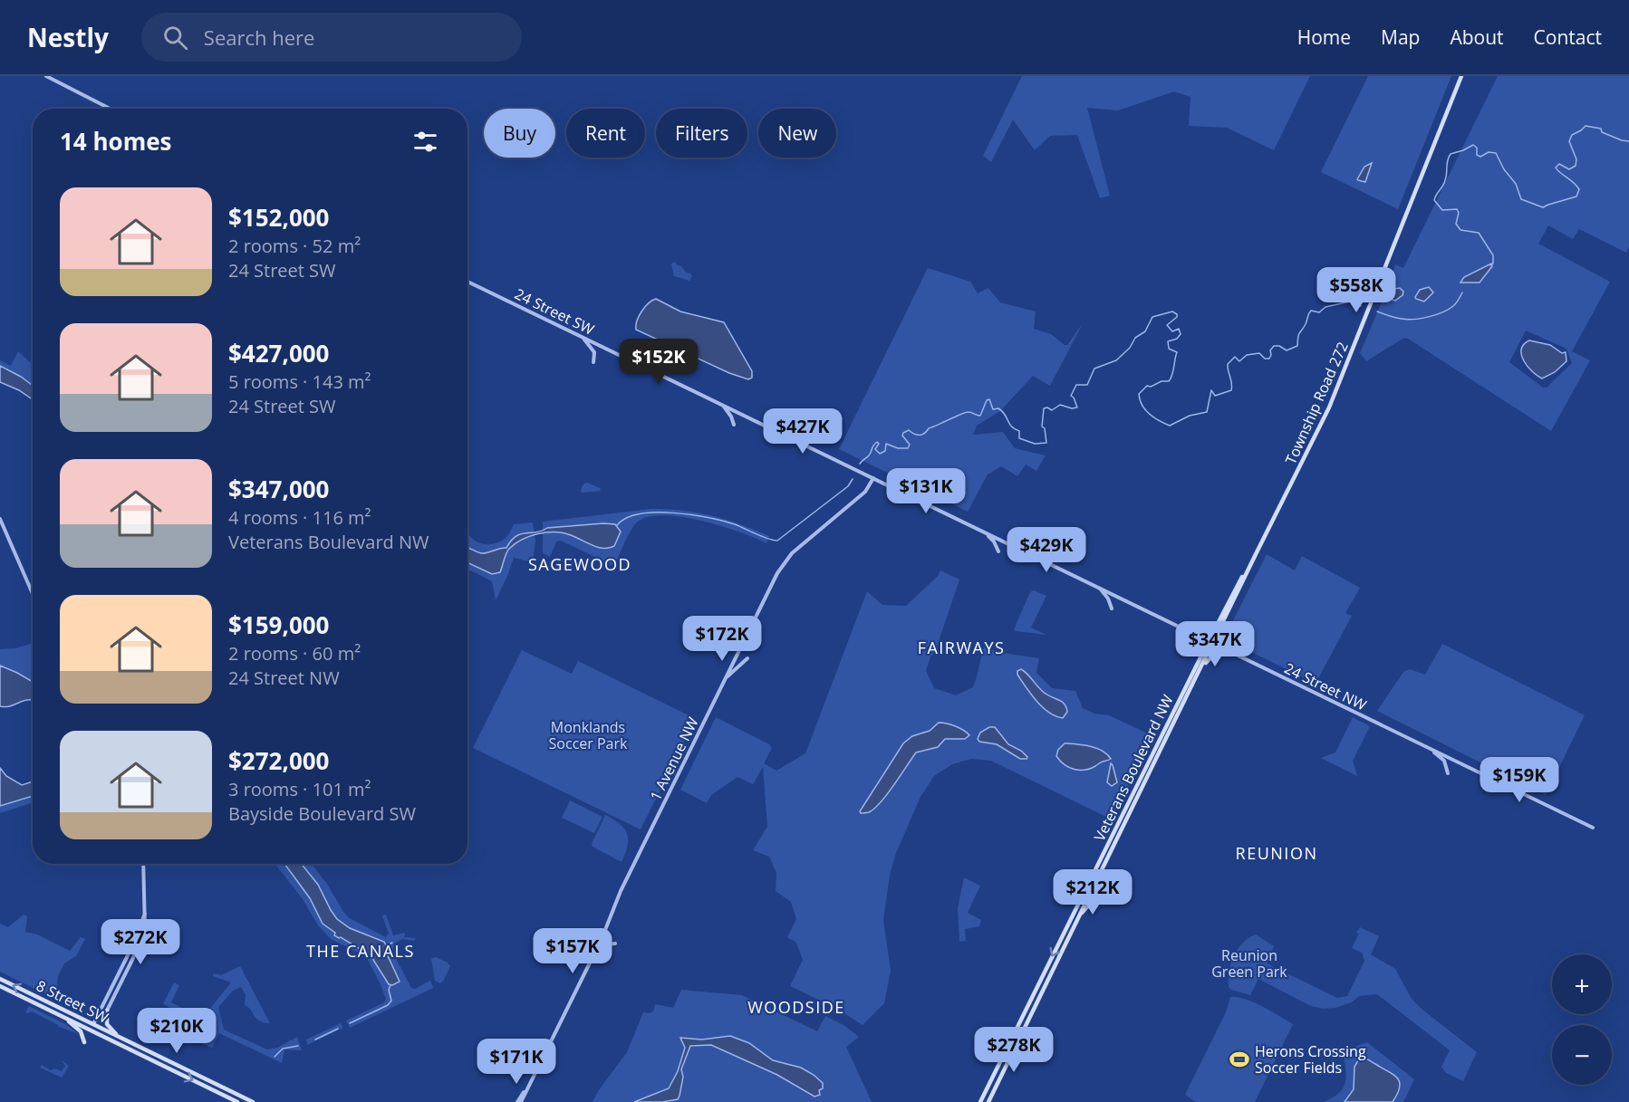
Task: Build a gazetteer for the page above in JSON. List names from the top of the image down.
{
  "streets": {
    "main road": ["Township Road 272", "Veterans Boulevard NW", "8 Street SW"],
    "street": ["24 Street SW", "24 Street NW", "1 Avenue NW"]
  },
  "crossings": [
    ["24 Street SW", "24 Street NW"],
    ["24 Street SW", "1 Avenue NW"],
    ["Township Road 272", "Veterans Boulevard NW"],
    ["24 Street NW", "1 Avenue NW"],
    ["24 Street NW", "Veterans Boulevard NW"]
  ],
  "districts": [
    "SAGEWOOD",
    "FAIRWAYS",
    "REUNION",
    "THE CANALS",
    "WOODSIDE"
  ],
  "parks": ["Monklands Soccer Park", "Reunion Green Park"],
  "places": {
    "sports": ["Herons Crossing Soccer Fields"]
  },
  "page": {
    "header": "Nestly",
    "search": "Search here",
    "nav": [
      "Home",
      "Map",
      "About",
      "Contact"
    ],
    "chip": [
      "Buy",
      "Rent",
      "Filters",
      "New"
    ],
    "heading": "14 homes",
    "list": [
      {
        "name": "$152,000",
        "note": "2 rooms · 52 m² · 24 Street SW"
      },
      {
        "name": "$427,000",
        "note": "5 rooms · 143 m² · 24 Street SW"
      },
      {
        "name": "$347,000",
        "note": "4 rooms · 116 m² · Veterans Boulevard NW"
      },
      {
        "name": "$159,000",
        "note": "2 rooms · 60 m² · 24 Street NW"
      },
      {
        "name": "$272,000",
        "note": "3 rooms · 101 m² · Bayside Boulevard SW"
      }
    ],
    "price": [
      "$558K",
      "$152K",
      "$427K",
      "$131K",
      "$429K",
      "$172K",
      "$347K",
      "$159K",
      "$212K",
      "$272K",
      "$157K",
      "$210K",
      "$278K",
      "$171K"
    ],
    "map_buttons": ["+", "−"]
  }
}
